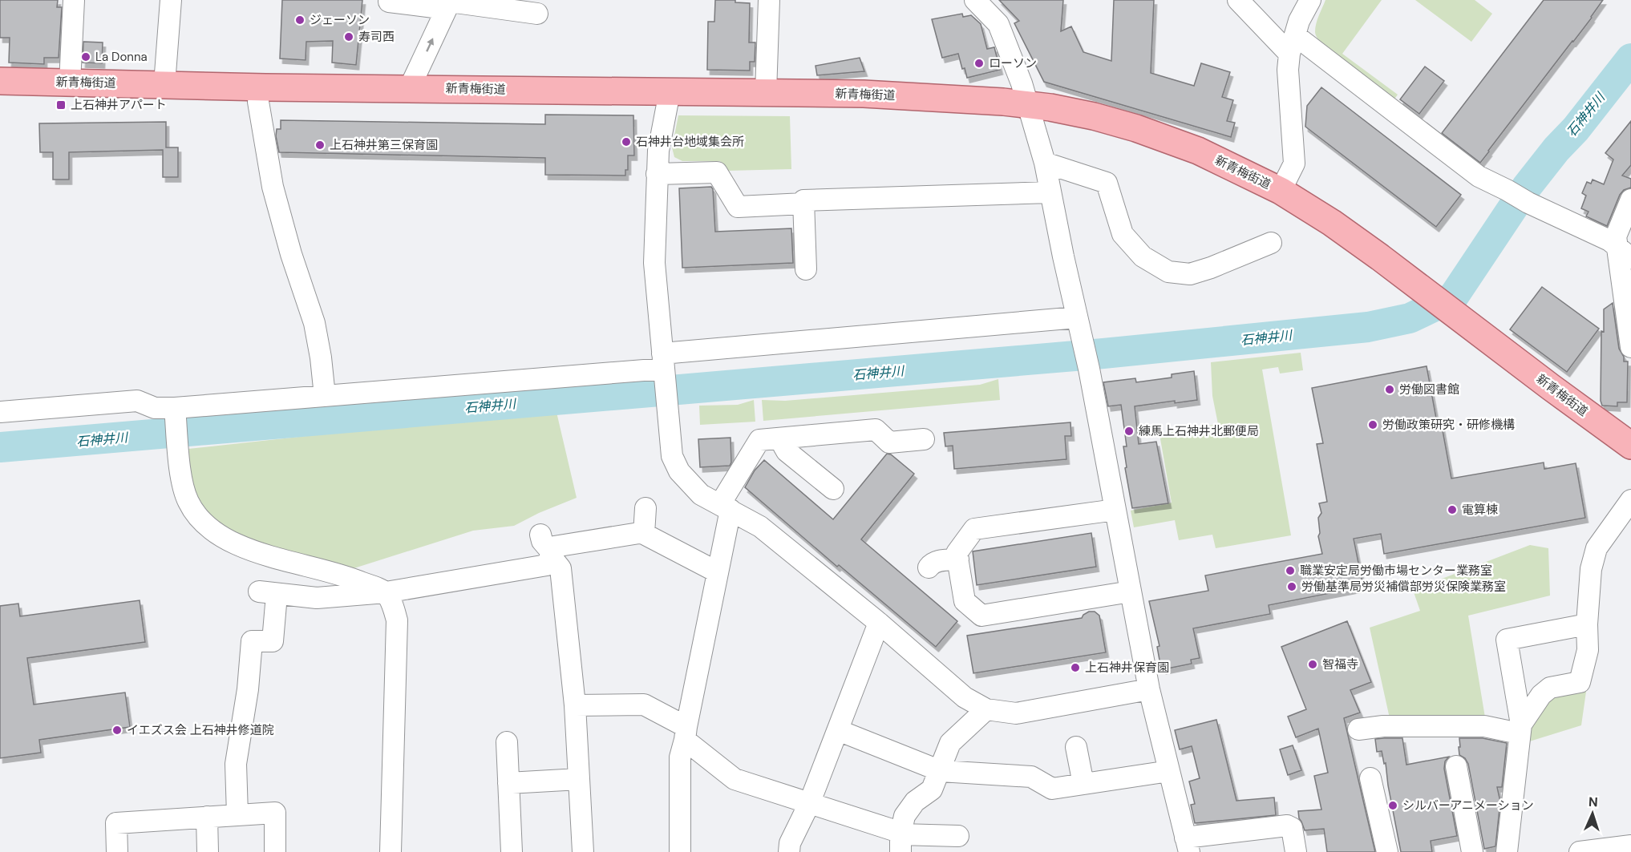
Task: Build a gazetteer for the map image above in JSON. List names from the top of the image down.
{
  "streets": {
    "main road": ["新青梅街道"]
  },
  "water": ["石神井川"],
  "places": {
    "other": [
      "ジェーソン",
      "寿司西",
      "La Donna",
      "ローソン",
      "石神井台地域集会所",
      "上石神井第三保育園",
      "労働図書館",
      "労働政策研究・研修機構",
      "練馬上石神井北郵便局",
      "電算棟",
      "職業安定局労働市場センター業務室",
      "労働基準局労災補償部労災保険業務室",
      "智福寺",
      "上石神井保育園",
      "イエズス会 上石神井修道院",
      "シルバーアニメーション"
    ],
    "transit": ["上石神井アパート"]
  },
  "north": "top"
}
